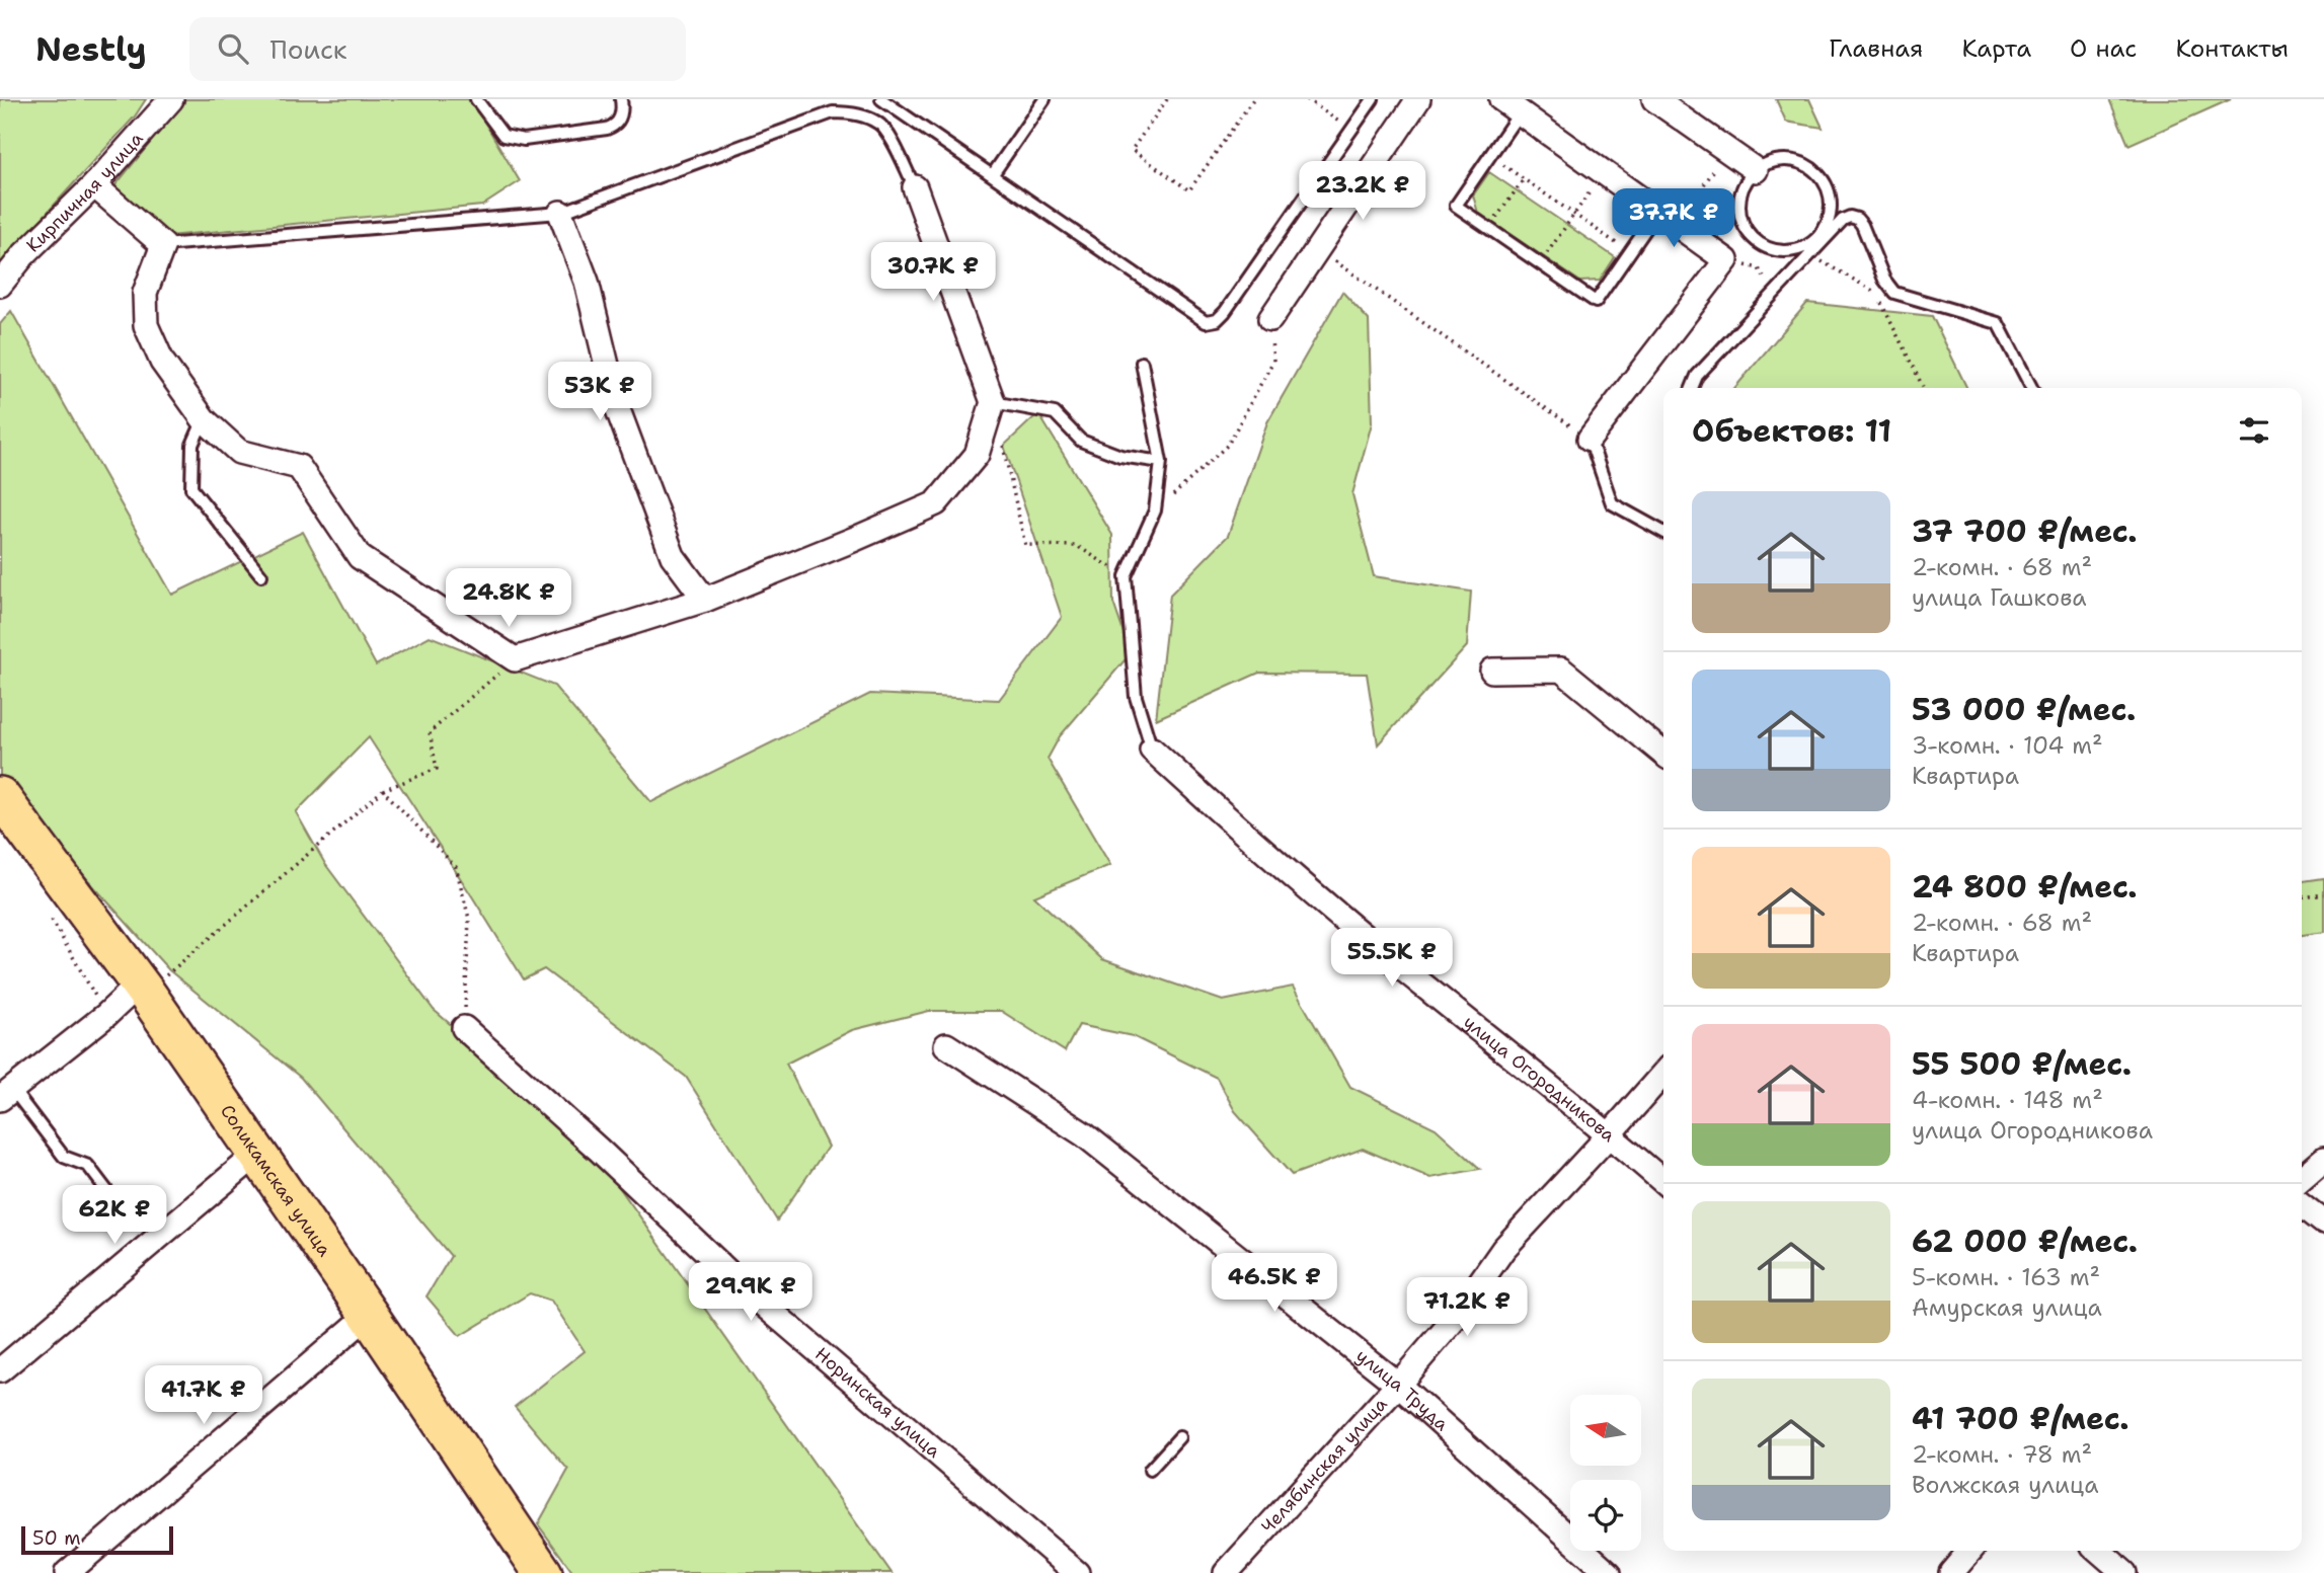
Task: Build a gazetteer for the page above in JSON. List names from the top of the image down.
{
  "streets": {
    "main road": ["Соликамская улица"],
    "street": [
      "Кирпичная улица",
      "улица Огородникова",
      "улица Труда",
      "Норинская улица",
      "Челябинская улица"
    ]
  },
  "crossings": [
    ["улица Огородникова", "Челябинская улица"],
    ["улица Труда", "Челябинская улица"]
  ],
  "scale_bar": "50 m",
  "north": "left",
  "page": {
    "header": "Nestly",
    "search": "Поиск",
    "nav": [
      "Главная",
      "Карта",
      "О нас",
      "Контакты"
    ],
    "price": [
      "23.2K ₽",
      "37.7K ₽",
      "30.7K ₽",
      "53K ₽",
      "24.8K ₽",
      "55.5K ₽",
      "62K ₽",
      "46.5K ₽",
      "29.9K ₽",
      "71.2K ₽",
      "41.7K ₽"
    ],
    "heading": "Объектов: 11",
    "list": [
      {
        "name": "37 700 ₽/мес.",
        "note": "2-комн. · 68 m² · улица Гашкова"
      },
      {
        "name": "53 000 ₽/мес.",
        "note": "3-комн. · 104 m² · Квартира"
      },
      {
        "name": "24 800 ₽/мес.",
        "note": "2-комн. · 68 m² · Квартира"
      },
      {
        "name": "55 500 ₽/мес.",
        "note": "4-комн. · 148 m² · улица Огородникова"
      },
      {
        "name": "62 000 ₽/мес.",
        "note": "5-комн. · 163 m² · Амурская улица"
      },
      {
        "name": "41 700 ₽/мес.",
        "note": "2-комн. · 78 m² · Волжская улица"
      }
    ],
    "scale": "50 m"
  }
}
